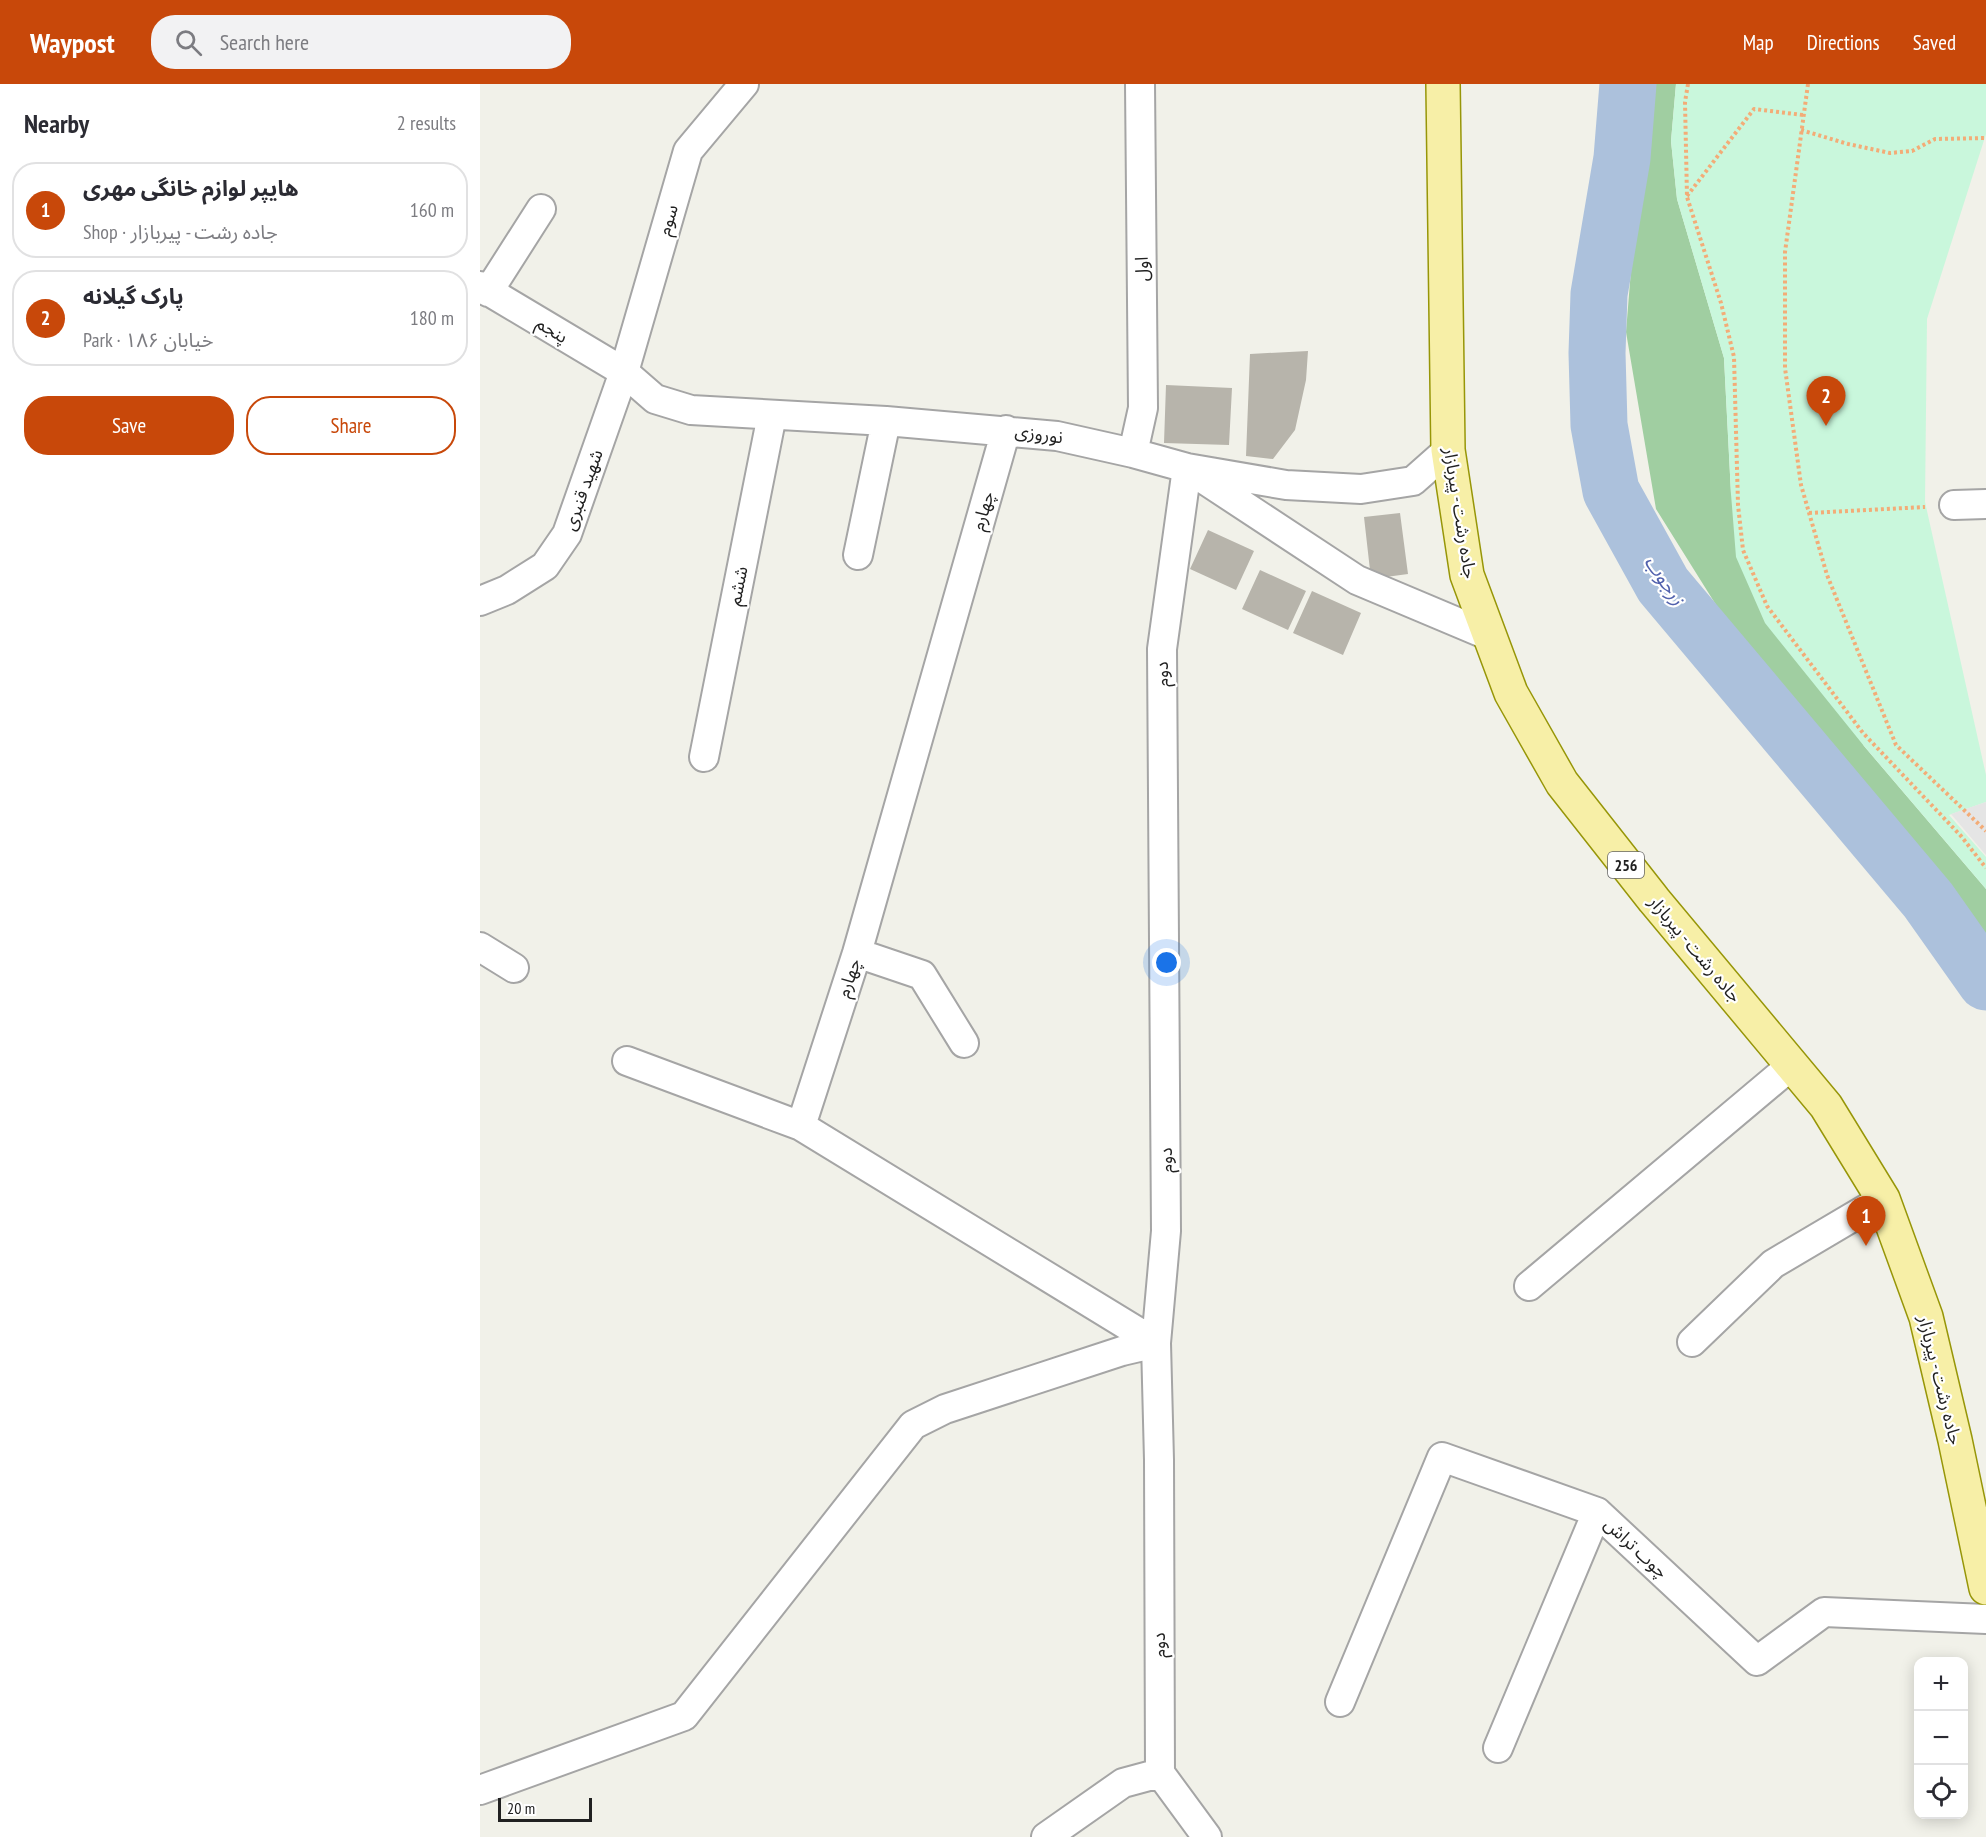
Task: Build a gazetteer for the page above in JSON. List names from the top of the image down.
{
  "streets": {
    "main road": ["جاده رشت - پیربازار", "256"],
    "street": [
      "سوم",
      "اول",
      "پنجم",
      "نوروزی",
      "شهید قنبری",
      "چهارم",
      "ششم",
      "دوم",
      "چوب تراش"
    ]
  },
  "crossings": [
    ["سوم", "پنجم"],
    ["سوم", "نوروزی"],
    ["سوم", "شهید قنبری"],
    ["اول", "نوروزی"],
    ["پنجم", "نوروزی"],
    ["پنجم", "شهید قنبری"],
    ["نوروزی", "شهید قنبری"],
    ["نوروزی", "چهارم"],
    ["نوروزی", "جاده رشت - پیربازار"],
    ["نوروزی", "ششم"],
    ["نوروزی", "دوم"]
  ],
  "water": ["زرجوب"],
  "scale_bar": "20 m",
  "page": {
    "header": "Waypost",
    "search": "Search here",
    "nav": ["Map", "Directions", "Saved"],
    "heading": ["Nearby", "2 results"],
    "list": [
      {
        "mark": "1",
        "name": "هایپر لوازم خانگی مهری",
        "note": "Shop · جاده رشت - پیربازار",
        "value": "160 m"
      },
      {
        "mark": "2",
        "name": "پارک گیلانه",
        "note": "Park · خیابان ۱۸۶",
        "value": "180 m"
      }
    ],
    "pins": ["2", "1"],
    "buttons": ["Save", "Share"],
    "map_buttons": ["+", "−"],
    "scale": "20 m"
  }
}
